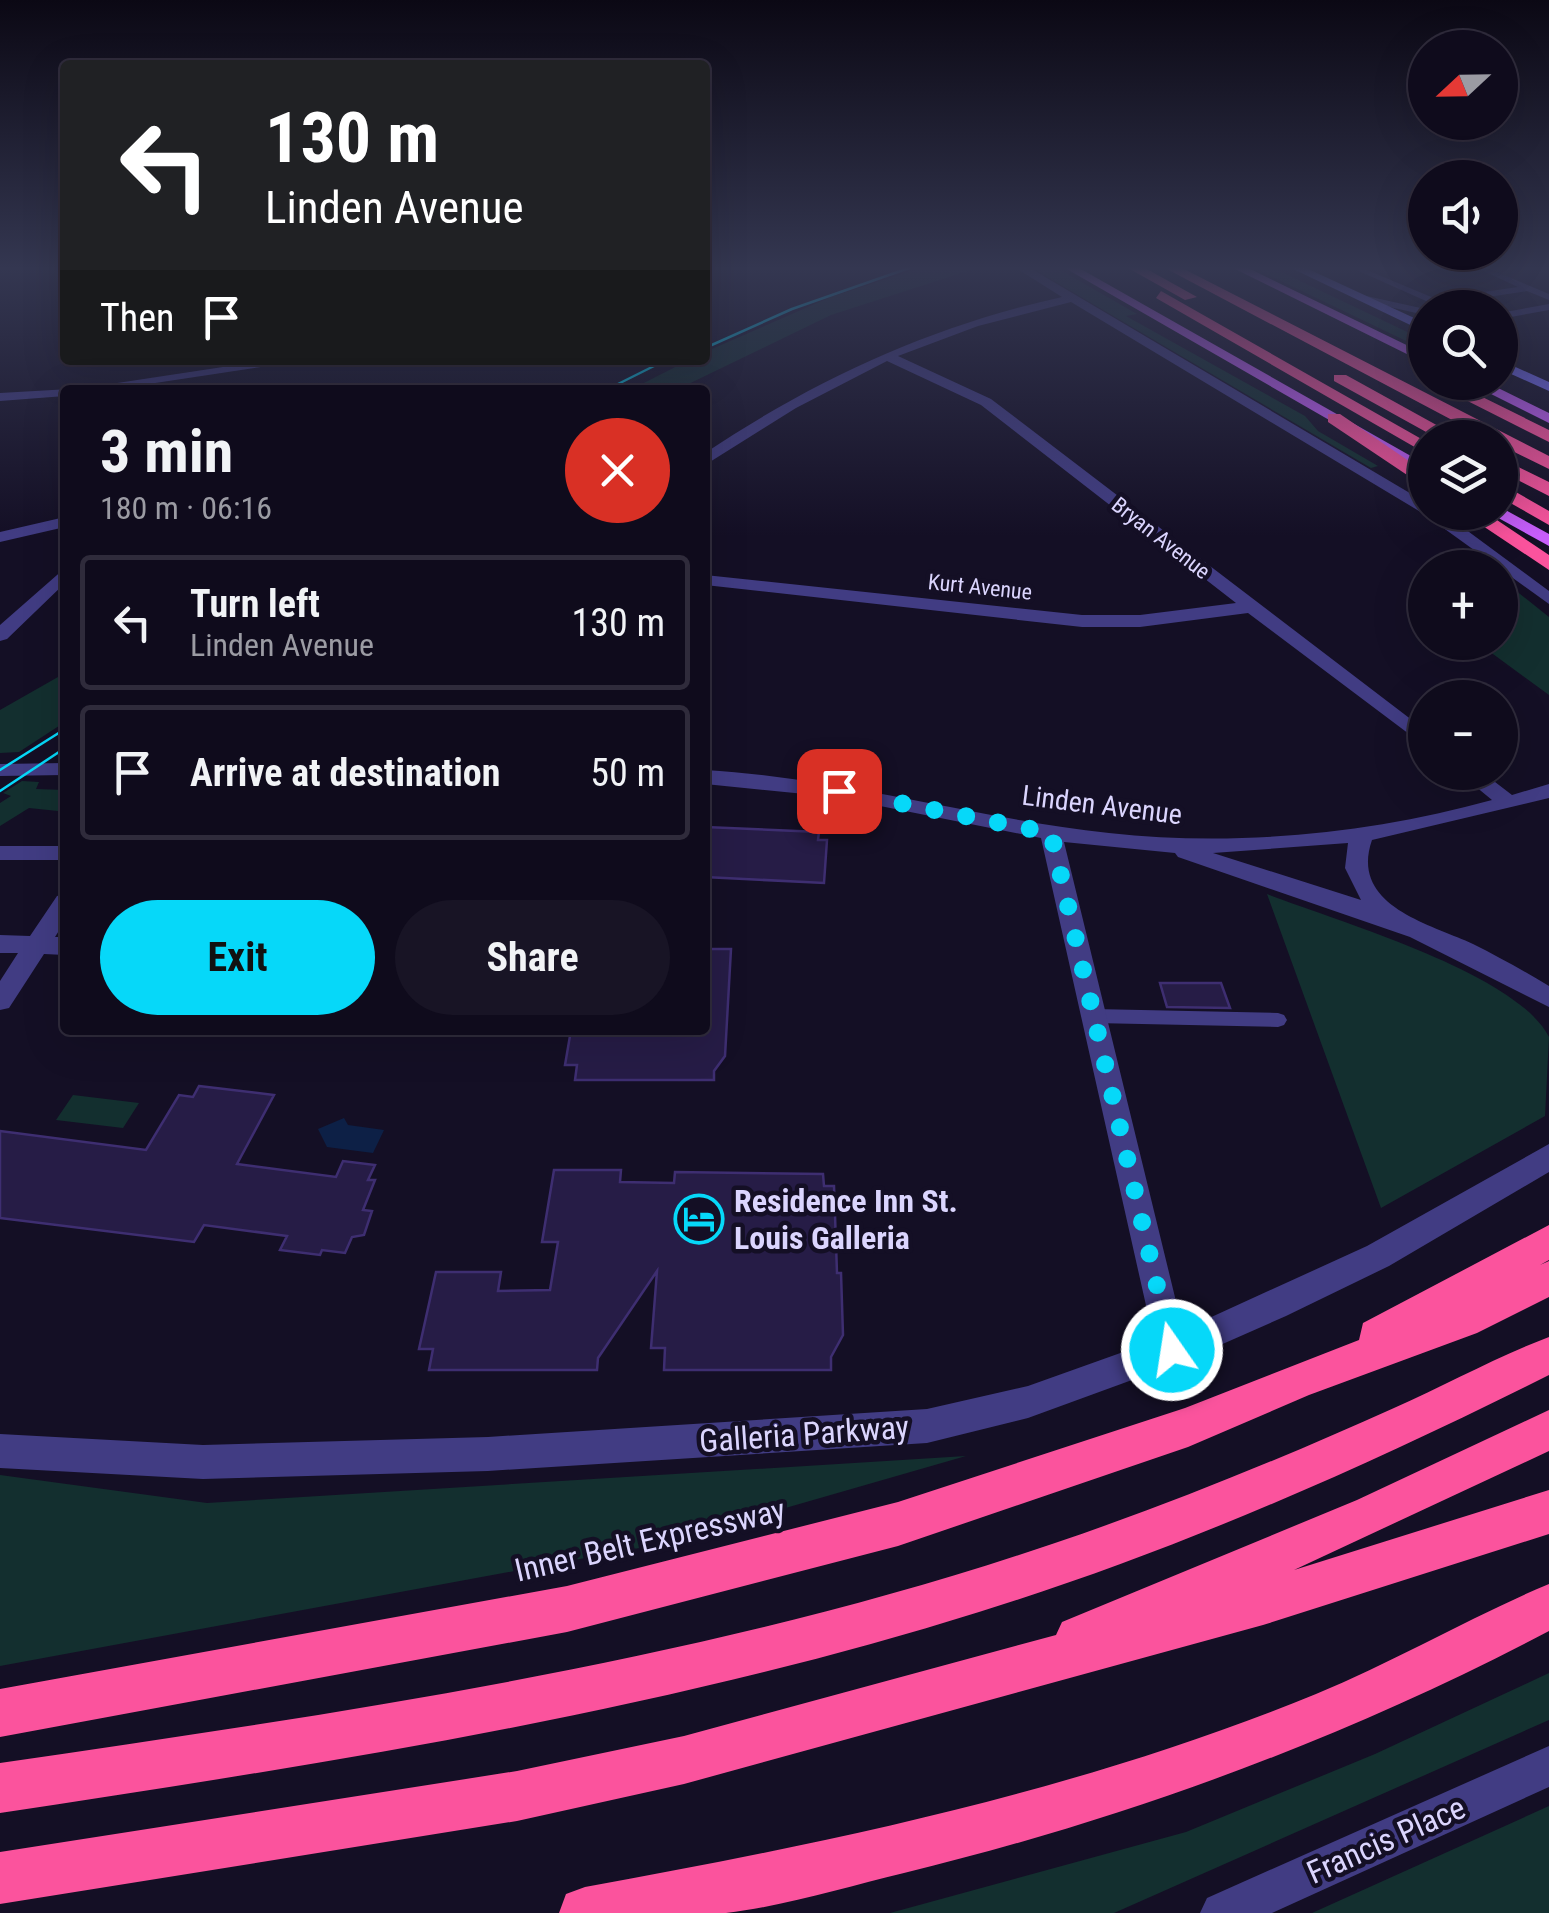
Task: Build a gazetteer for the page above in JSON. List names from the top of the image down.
{
  "streets": {
    "highway": ["Inner Belt Expressway"],
    "street": [
      "Bryan Avenue",
      "Kurt Avenue",
      "Linden Avenue",
      "Galleria Parkway",
      "Francis Place"
    ]
  },
  "crossings": [
    ["Bryan Avenue", "Kurt Avenue"]
  ],
  "places": {
    "hotel": ["Residence Inn St. Louis Galleria"]
  },
  "north": "left",
  "page": {
    "map_buttons": ["+", "−"],
    "turn": ["130 m", "Linden Avenue"],
    "then": "Then",
    "heading": ["3 min", "180 m · 06:16"],
    "list": [
      {
        "name": "Turn left",
        "note": "Linden Avenue",
        "value": "130 m"
      },
      {
        "name": "Arrive at destination",
        "value": "50 m"
      }
    ],
    "buttons": ["Exit", "Share"]
  }
}
